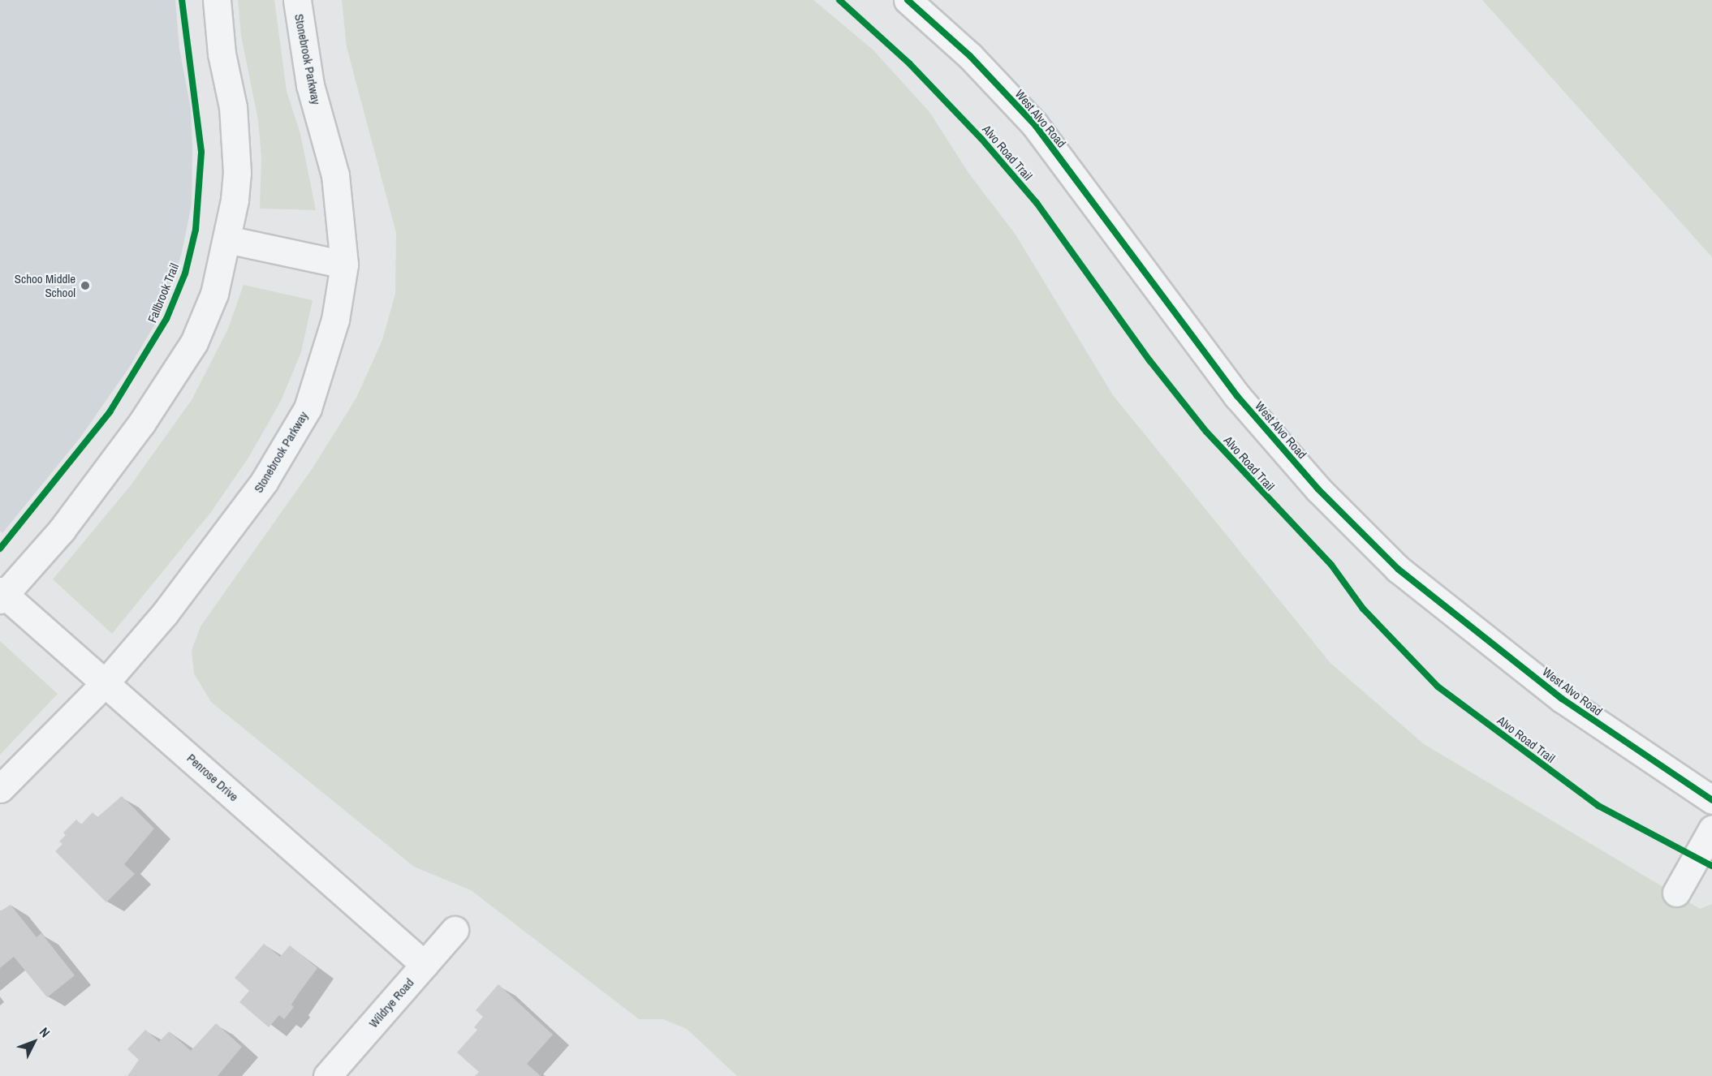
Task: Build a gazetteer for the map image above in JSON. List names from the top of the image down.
{
  "streets": {
    "street": [
      "Stonebrook Parkway",
      "West Alvo Road",
      "Penrose Drive",
      "Wildrye Road"
    ],
    "cycle path": ["Alvo Road Trail", "Fallbrook Trail"]
  },
  "crossings": [
    ["Stonebrook Parkway", "Penrose Drive"],
    ["Penrose Drive", "Wildrye Road"]
  ],
  "places": ["Schoo Middle School"],
  "north": "top right"
}
